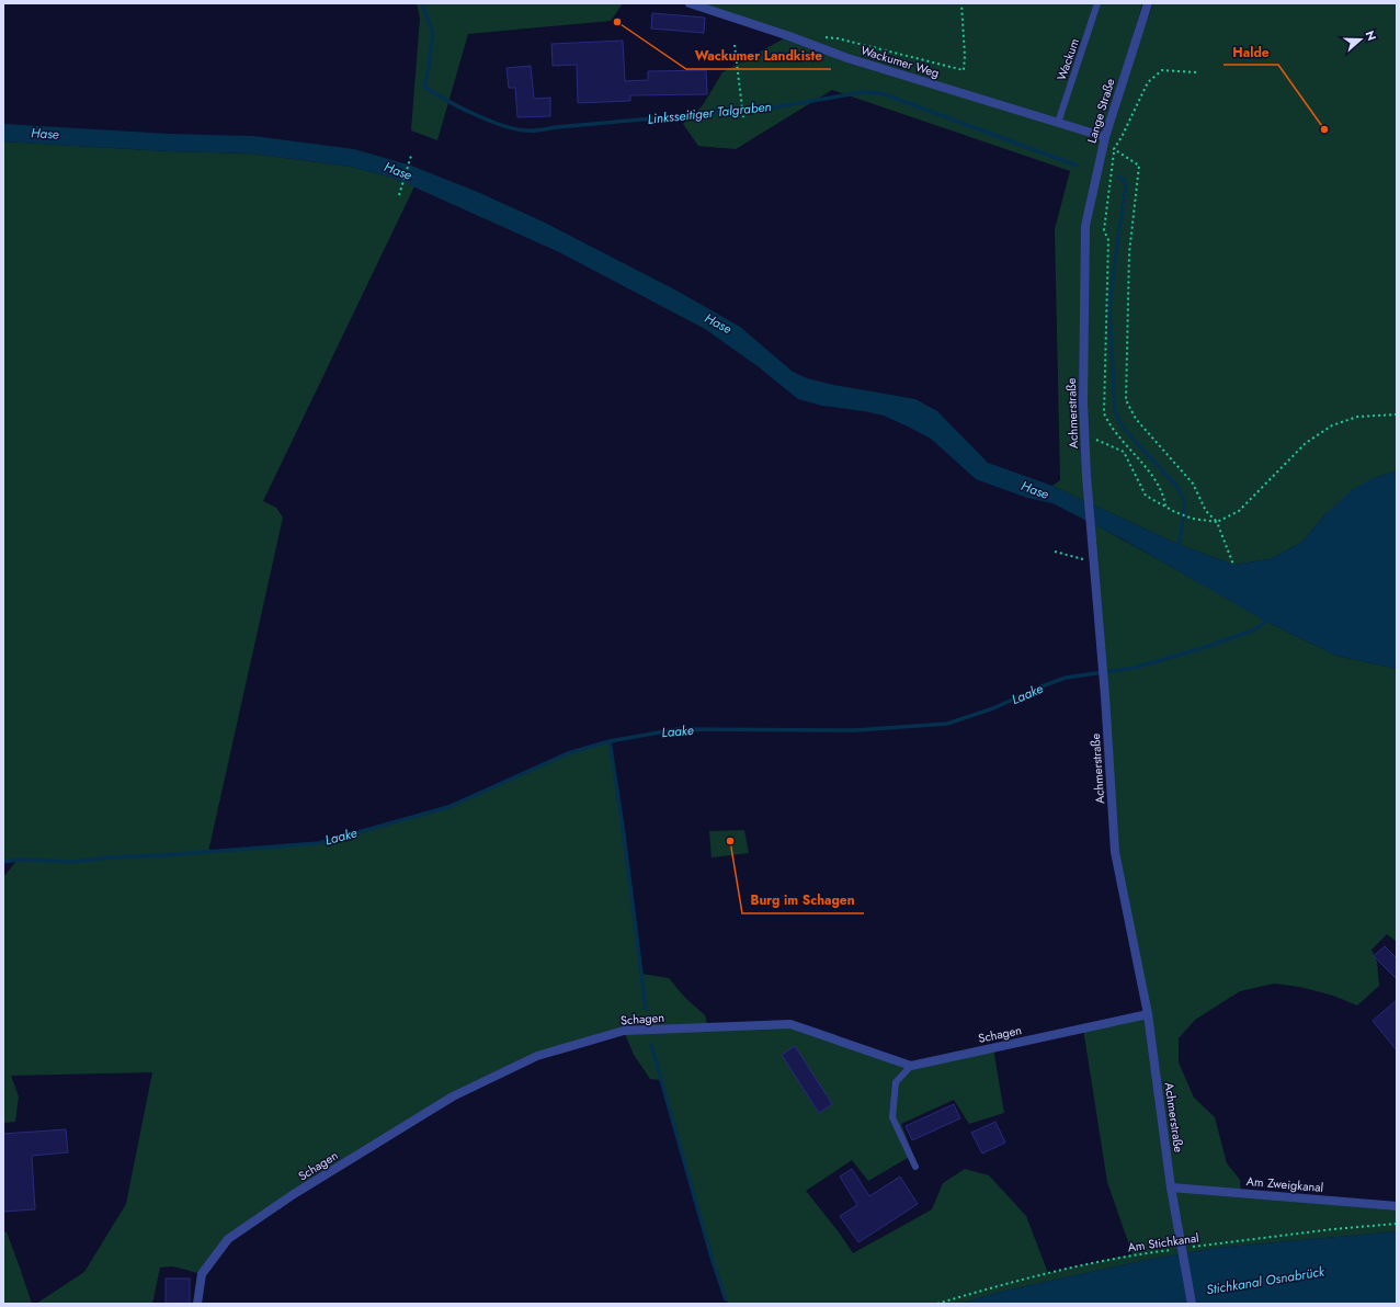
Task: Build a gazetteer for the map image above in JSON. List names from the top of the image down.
{
  "streets": {
    "street": [
      "Wackumer Weg",
      "Lange Straße",
      "Achmerstraße",
      "Schagen",
      "Am Zweigkanal"
    ],
    "lane": ["Wackum"],
    "path": ["Am Stichkanal"]
  },
  "crossings": [
    ["Wackum", "Wackumer Weg"],
    ["Wackumer Weg", "Lange Straße"],
    ["Lange Straße", "Achmerstraße"],
    ["Achmerstraße", "Schagen"],
    ["Achmerstraße", "Am Zweigkanal"]
  ],
  "water": [
    "Linksseitiger Talgraben",
    "Hase",
    "Laake",
    "Stichkanal Osnabrück"
  ],
  "places": ["Wackumer Landkiste", "Halde", "Burg im Schagen"],
  "north": "right"
}
